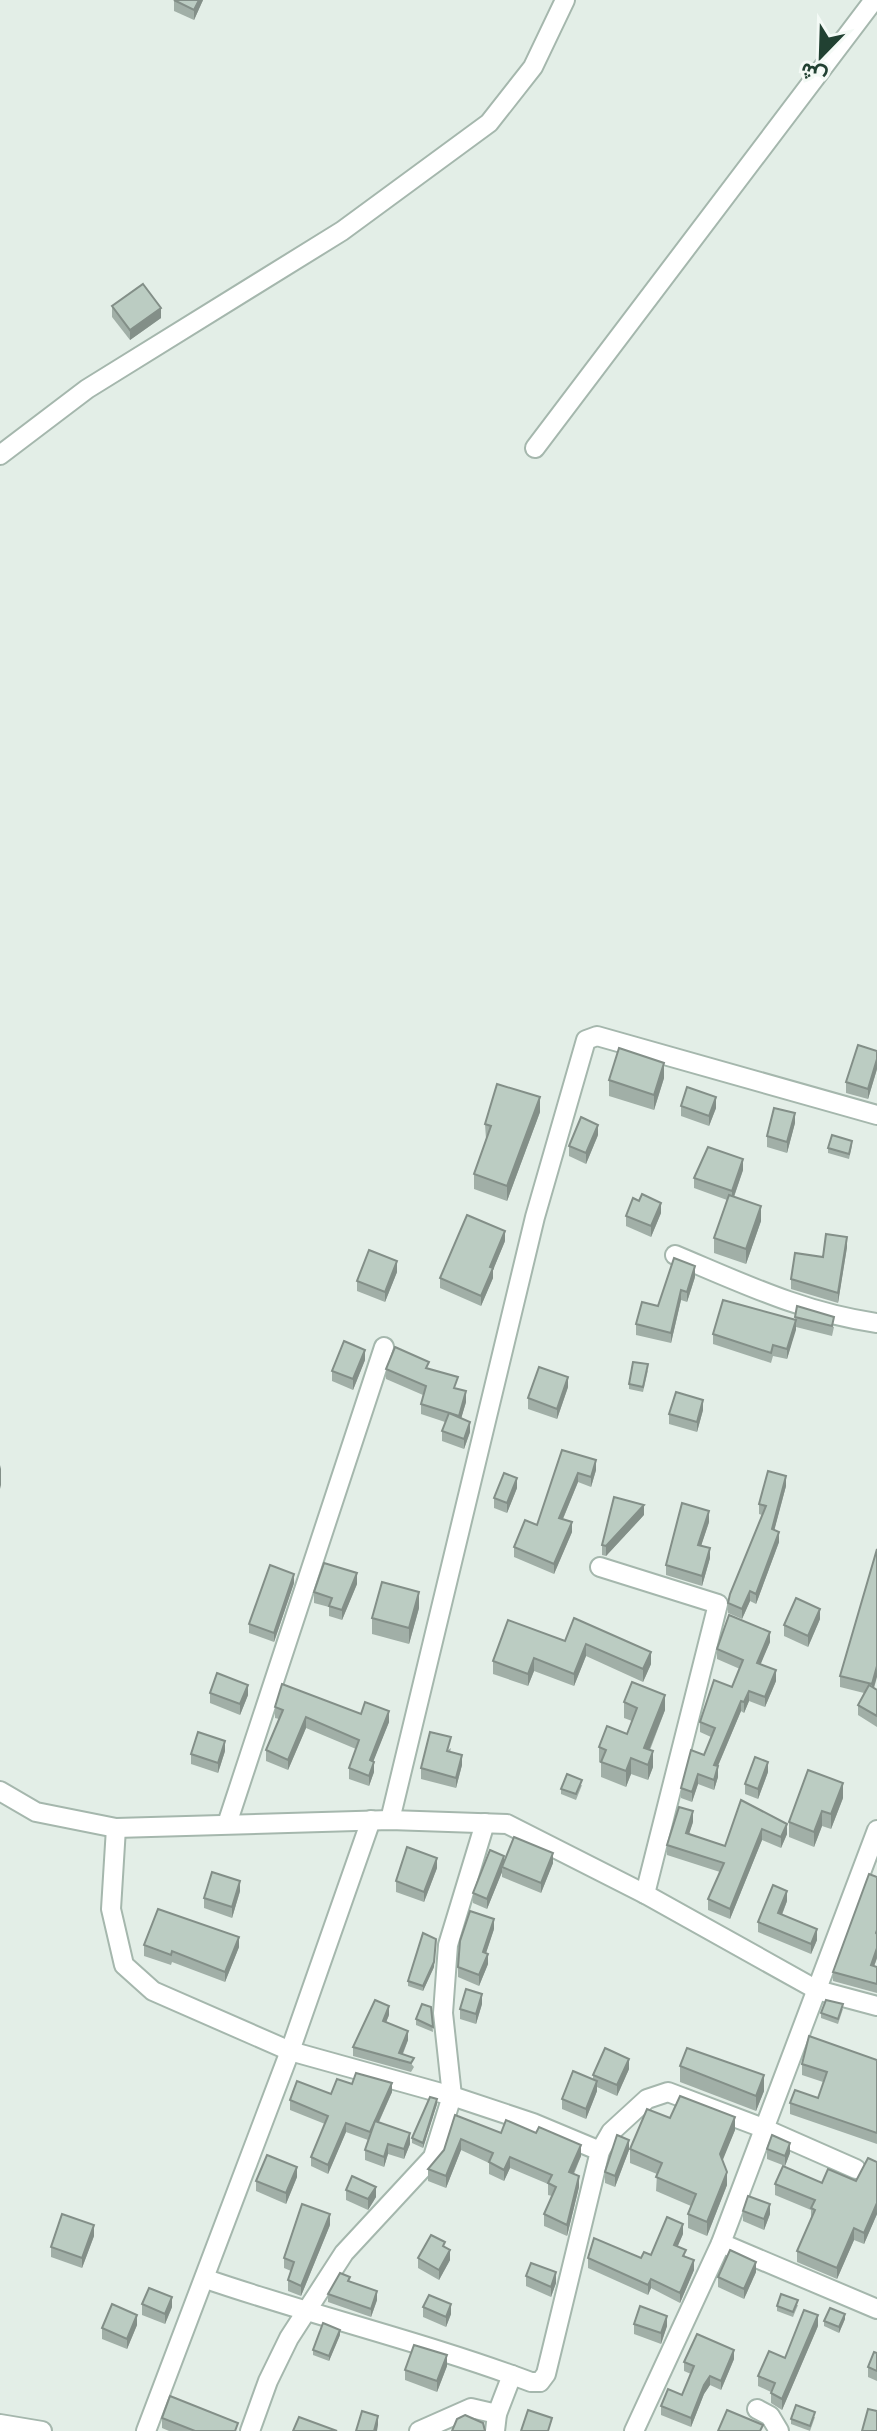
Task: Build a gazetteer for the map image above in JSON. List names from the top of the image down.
{
  "north": "bottom left"
}
